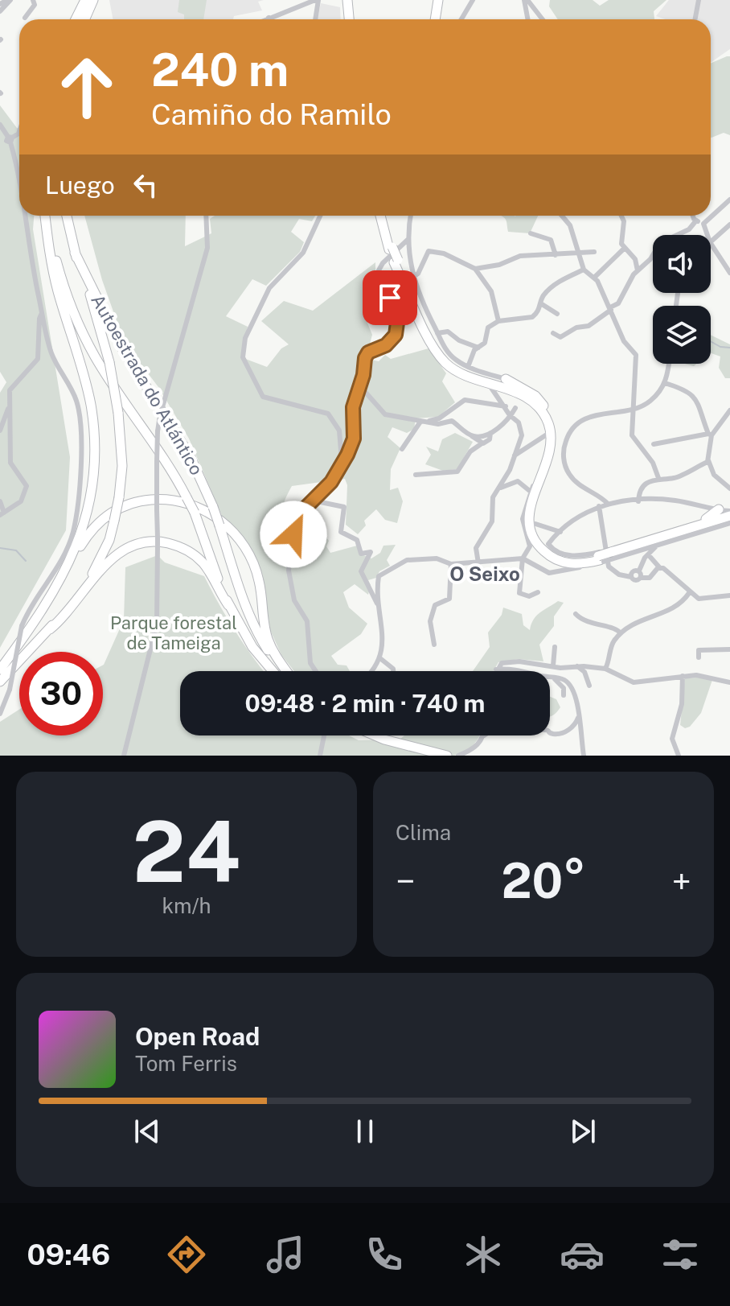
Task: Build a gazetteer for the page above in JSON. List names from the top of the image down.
{
  "streets": {
    "highway": ["Autoestrada do Atlántico"]
  },
  "districts": ["O Seixo"],
  "parks": ["Parque forestal de Tameiga"],
  "page": {
    "turn": ["240 m", "Camiño do Ramilo"],
    "then": "Luego",
    "limit": "30",
    "trip": "09:48 · 2 min · 740 m",
    "tile": [
      ["24", "km/h"],
      "Clima"
    ],
    "heat": ["−", "20°", "+"],
    "song": ["Open Road", "Tom Ferris"],
    "tabs": "09:46"
  }
}
